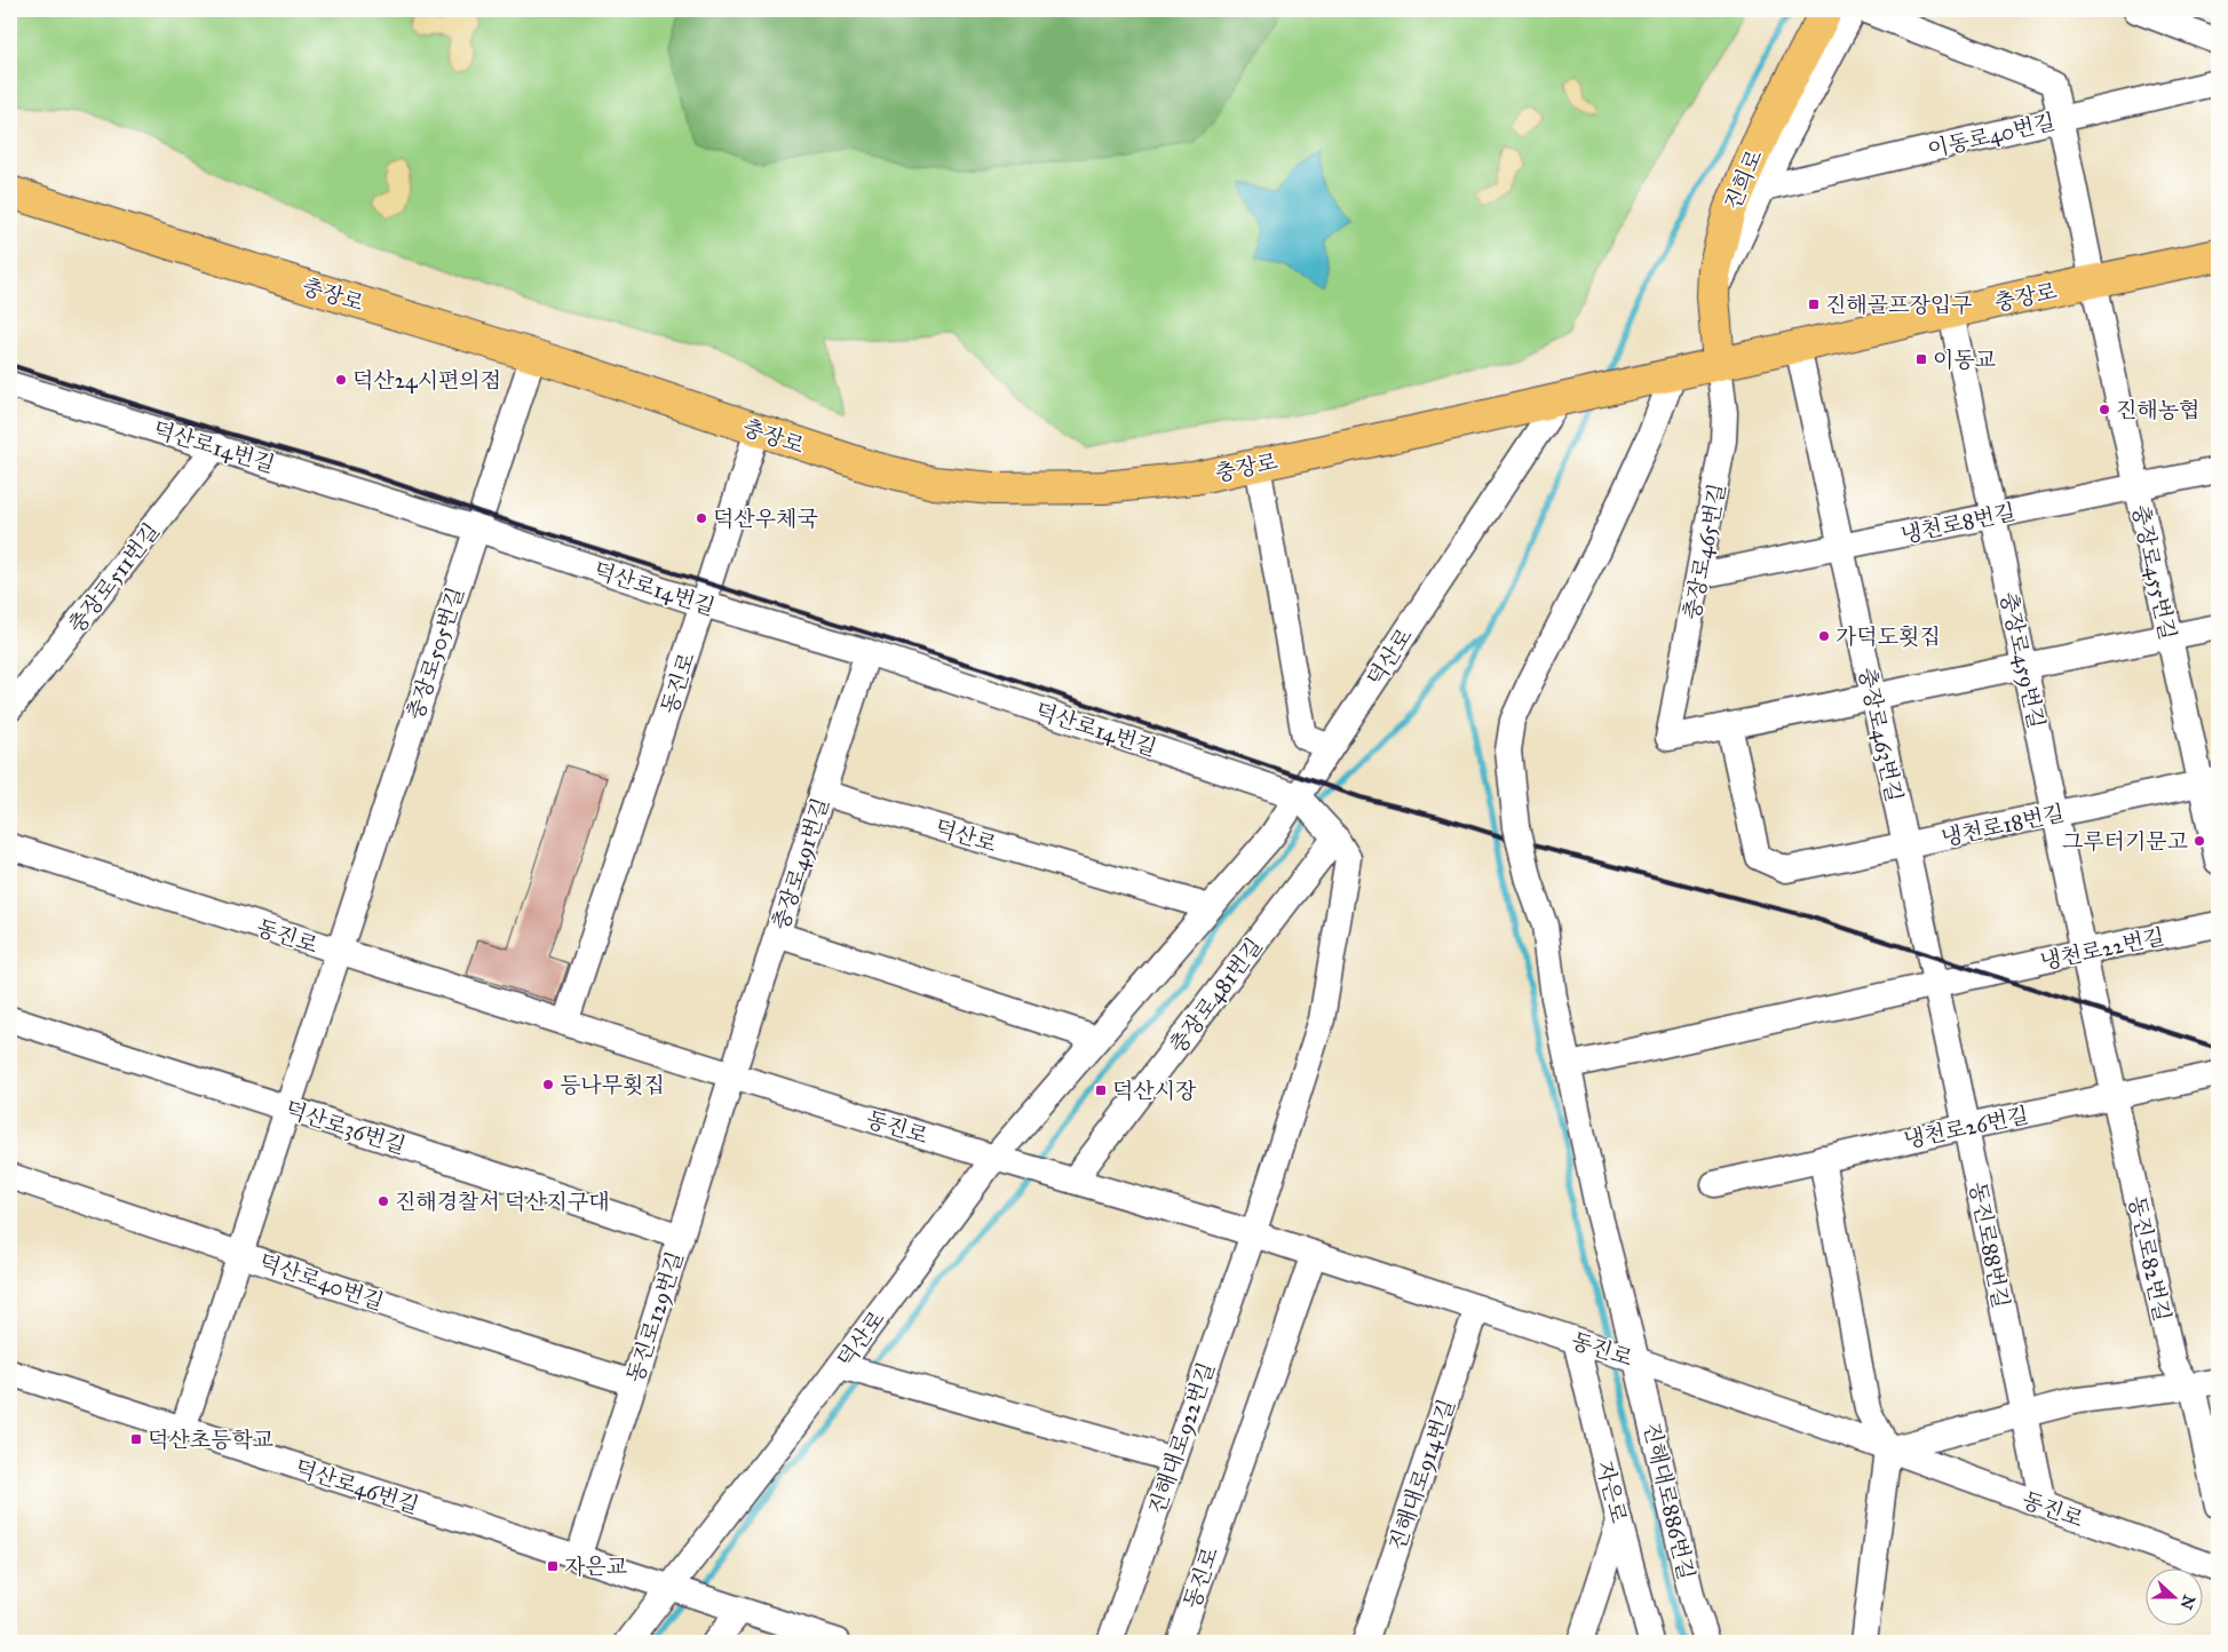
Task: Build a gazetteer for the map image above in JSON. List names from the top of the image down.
{
  "streets": {
    "main road": ["진희로", "충장로"],
    "street": [
      "이동로40번길",
      "덕산로14번길",
      "냉천로8번길",
      "충장로465번길",
      "충장로455번길",
      "충장로511번길",
      "충장로505번길",
      "덕산로",
      "충장로459번길",
      "동진로",
      "충장로463번길",
      "냉천로18번길",
      "충장로491번길",
      "냉천로22번길",
      "충장로481번길",
      "덕산로36번길",
      "냉천로26번길",
      "동진로88번길",
      "동진로82번길",
      "덕산로40번길",
      "동진로129번길",
      "진해대로922번길",
      "진해대로914번길",
      "덕산로46번길",
      "자은로",
      "진해대로886번길"
    ]
  },
  "crossings": [
    ["이동로40번길", "충장로455번길"],
    ["진희로", "충장로"],
    ["진희로", "충장로465번길"],
    ["충장로", "충장로465번길"],
    ["충장로", "충장로455번길"],
    ["충장로", "충장로505번길"],
    ["충장로", "덕산로"],
    ["충장로", "충장로459번길"],
    ["충장로", "동진로"],
    ["충장로", "충장로463번길"],
    ["충장로", "진해대로886번길"],
    ["덕산로14번길", "충장로511번길"],
    ["덕산로14번길", "충장로505번길"],
    ["덕산로14번길", "덕산로"],
    ["덕산로14번길", "동진로"],
    ["덕산로14번길", "충장로491번길"],
    ["냉천로8번길", "충장로465번길"],
    ["냉천로8번길", "충장로455번길"],
    ["냉천로8번길", "충장로459번길"],
    ["냉천로8번길", "충장로463번길"],
    ["충장로465번길", "냉천로18번길"],
    ["충장로455번길", "냉천로18번길"],
    ["충장로505번길", "동진로"],
    ["충장로505번길", "덕산로36번길"],
    ["충장로505번길", "덕산로40번길"],
    ["충장로505번길", "덕산로46번길"],
    ["덕산로", "동진로"],
    ["덕산로", "충장로491번길"],
    ["덕산로", "덕산로46번길"],
    ["충장로459번길", "냉천로18번길"],
    ["충장로459번길", "냉천로22번길"],
    ["충장로459번길", "동진로82번길"],
    ["동진로", "충장로491번길"],
    ["동진로", "충장로481번길"],
    ["동진로", "동진로88번길"],
    ["동진로", "동진로129번길"],
    ["동진로", "진해대로922번길"],
    ["동진로", "진해대로914번길"],
    ["동진로", "자은로"],
    ["동진로", "진해대로886번길"],
    ["충장로463번길", "냉천로18번길"],
    ["충장로463번길", "동진로88번길"],
    ["충장로491번길", "동진로129번길"],
    ["냉천로22번길", "동진로88번길"],
    ["덕산로36번길", "동진로129번길"],
    ["냉천로26번길", "동진로88번길"],
    ["냉천로26번길", "동진로82번길"],
    ["덕산로40번길", "동진로129번길"],
    ["동진로129번길", "덕산로46번길"]
  ],
  "places": {
    "transit": [
      "진해골프장입구",
      "이동교",
      "덕산시장",
      "덕산초등학교",
      "자은교"
    ],
    "other": [
      "덕산24시편의점",
      "진해농협",
      "덕산우체국",
      "가덕도횟집",
      "그루터기문고",
      "등나무횟집",
      "진해경찰서 덕산지구대"
    ]
  },
  "north": "right"
}
